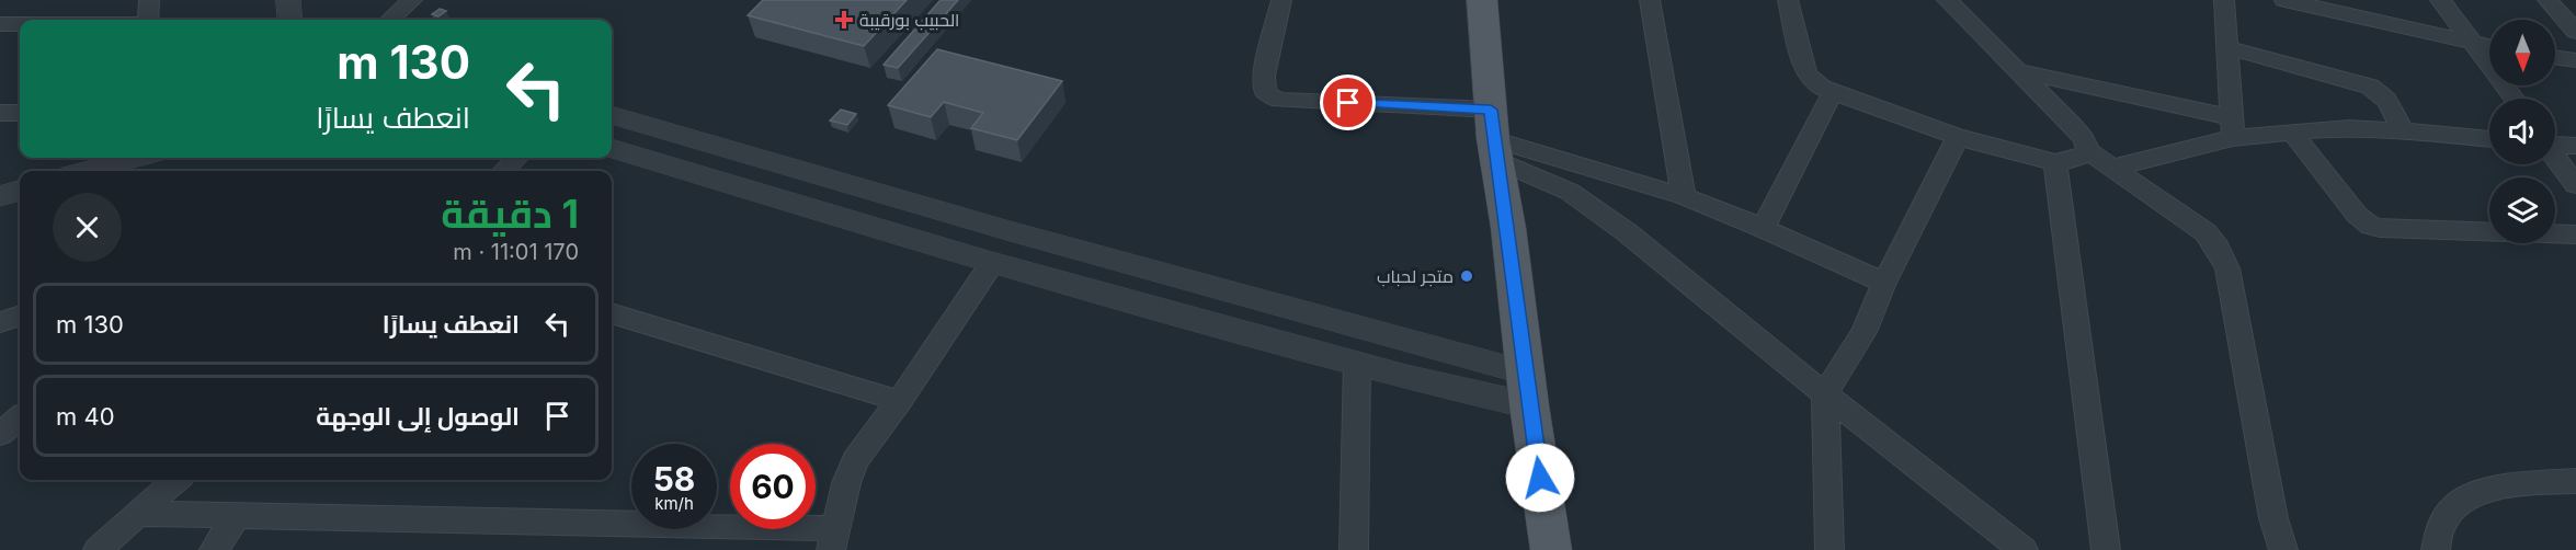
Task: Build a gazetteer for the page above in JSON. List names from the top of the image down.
{
  "places": {
    "health": ["الحبيب بورقيبة"],
    "other": ["متجر لحباب"]
  },
  "north": "bottom",
  "page": {
    "turn": ["130 m", "انعطف يسارًا"],
    "heading": ["1 دقيقة", "170 m · 11:01"],
    "list": [
      {
        "name": "انعطف يسارًا",
        "value": "130 m"
      },
      {
        "name": "الوصول إلى الوجهة",
        "value": "40 m"
      }
    ],
    "speed": "58 km/h",
    "limit": "60"
  }
}
